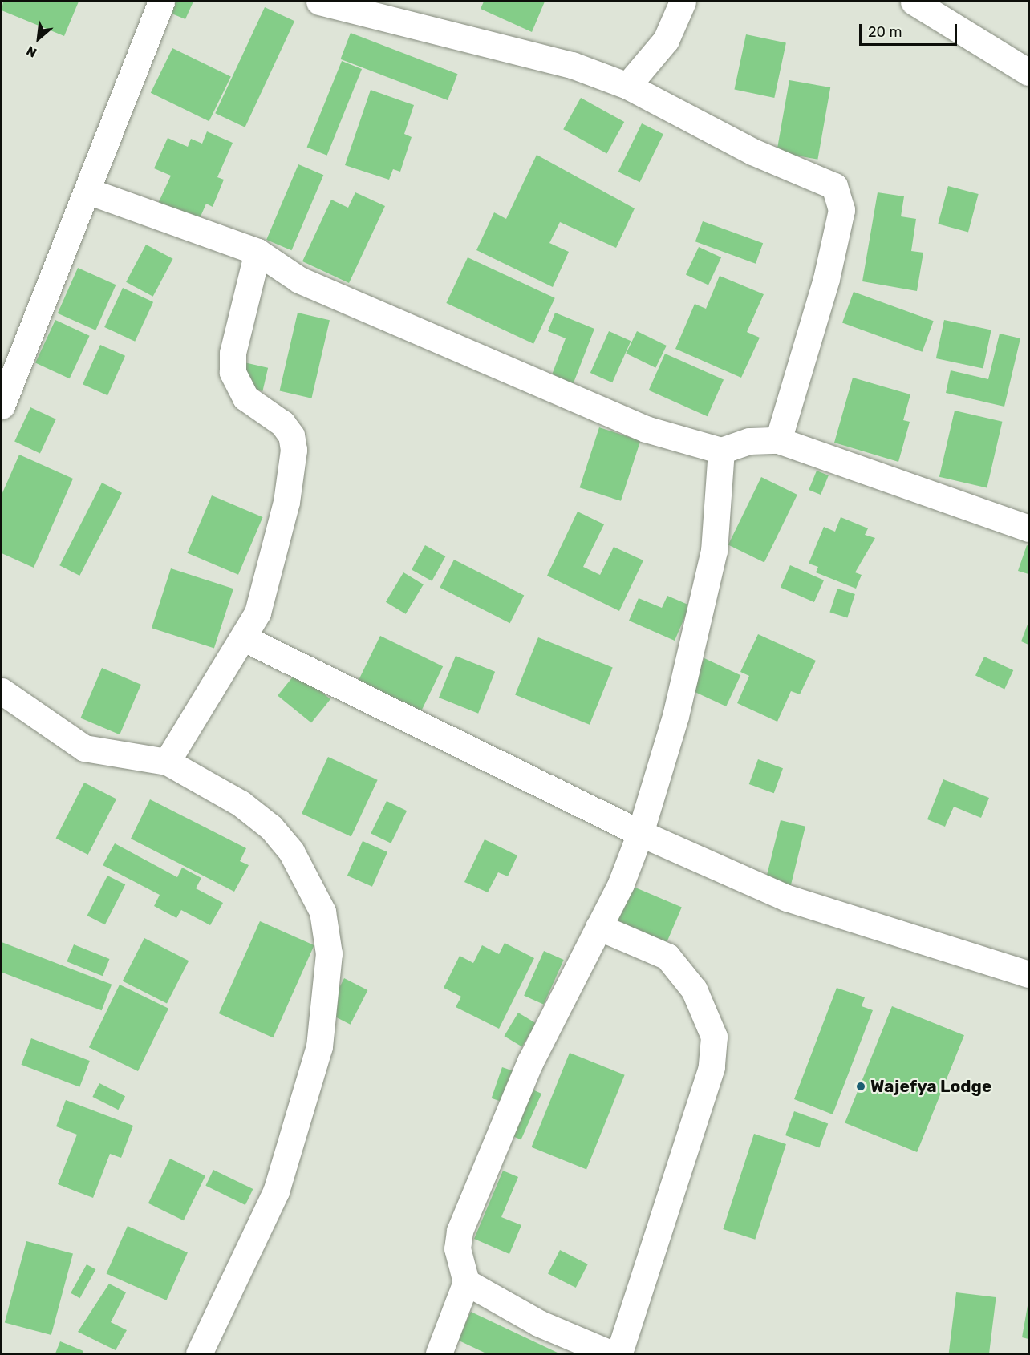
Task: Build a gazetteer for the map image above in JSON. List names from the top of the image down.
{
  "places": ["Wajefya Lodge"],
  "scale_bar": "20 m",
  "north": "bottom left"
}
